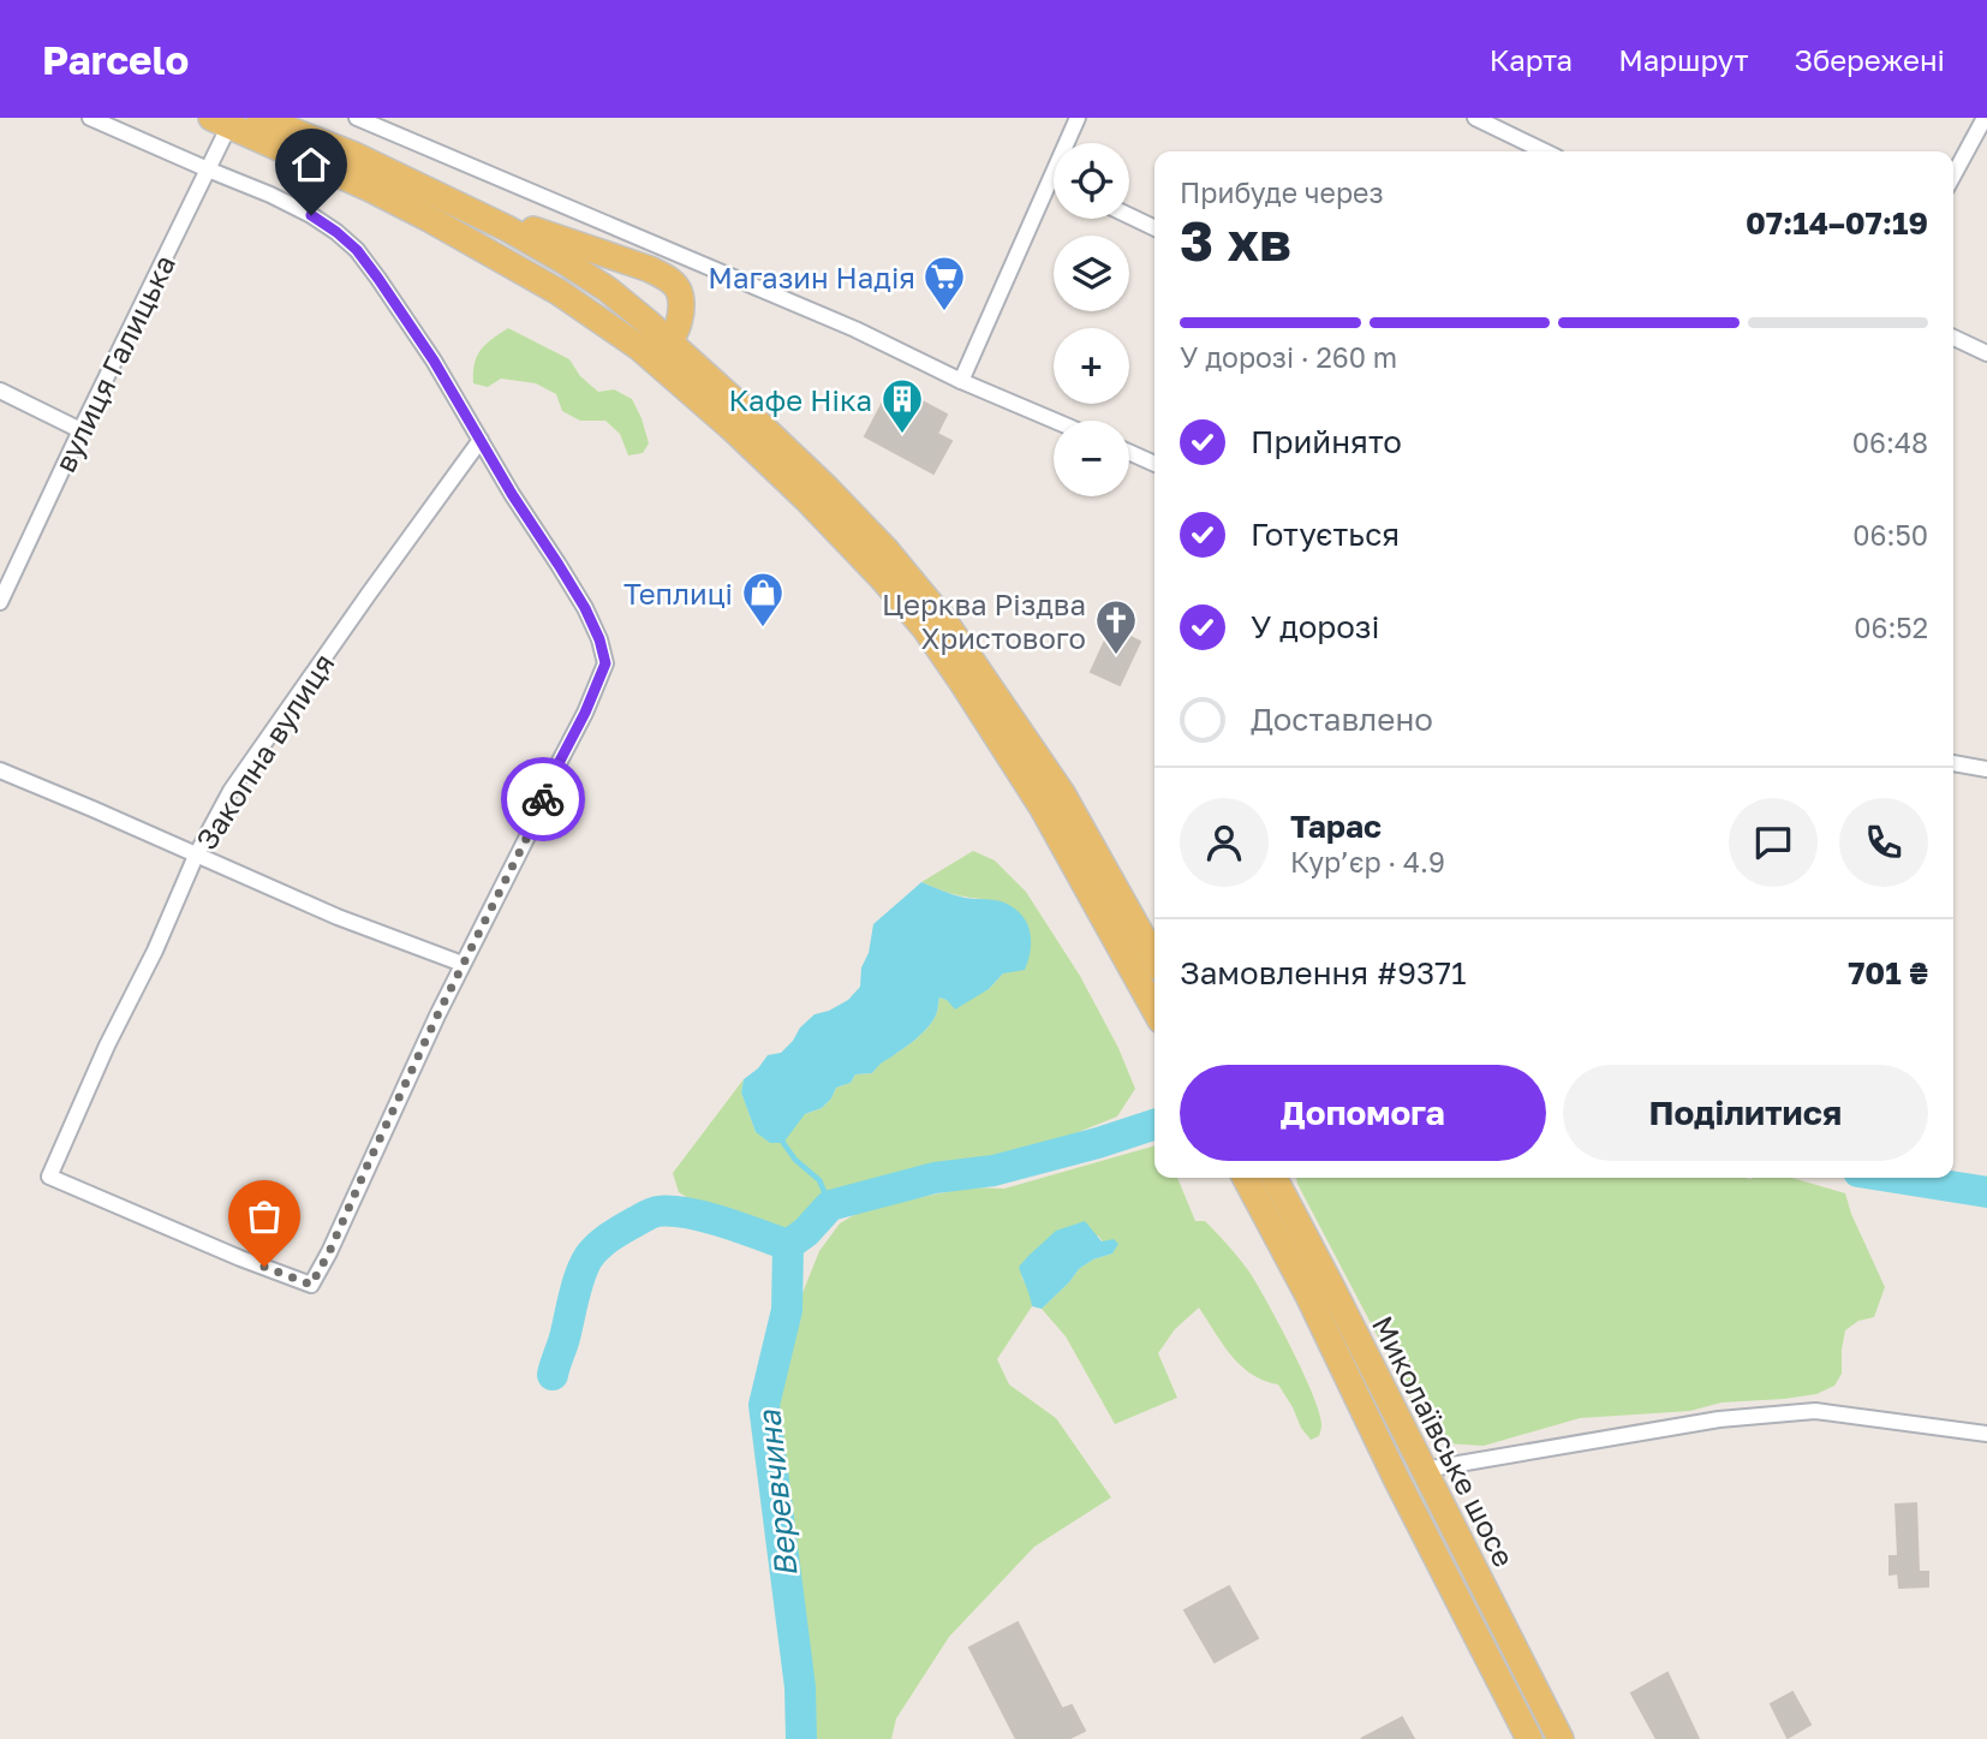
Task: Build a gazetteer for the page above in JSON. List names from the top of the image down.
{
  "streets": {
    "main road": ["Миколаївське шосе"],
    "street": ["вулиця Галицька", "Закопна вулиця"]
  },
  "water": ["Веревчина"],
  "places": {
    "supermarket": ["Магазин Надія"],
    "building": ["Кафе Ніка"],
    "shop": ["Теплиці"],
    "church": ["Церква Різдва Христового"]
  },
  "page": {
    "header": "Parcelo",
    "nav": ["Карта", "Маршрут", "Збережені"],
    "map_buttons": ["+", "−"],
    "heading": ["3 хв", "Прибуде через", "07:14–07:19"],
    "panel": [
      "Тарас",
      "Кур’єр · 4.9",
      "Замовлення #9371",
      "701 ₴"
    ],
    "bar": "У дорозі · 260 m",
    "list": [
      ["Прийнято", "06:48"],
      ["Готується", "06:50"],
      ["У дорозі", "06:52"],
      "Доставлено"
    ],
    "buttons": ["Допомога", "Поділитися"]
  }
}
